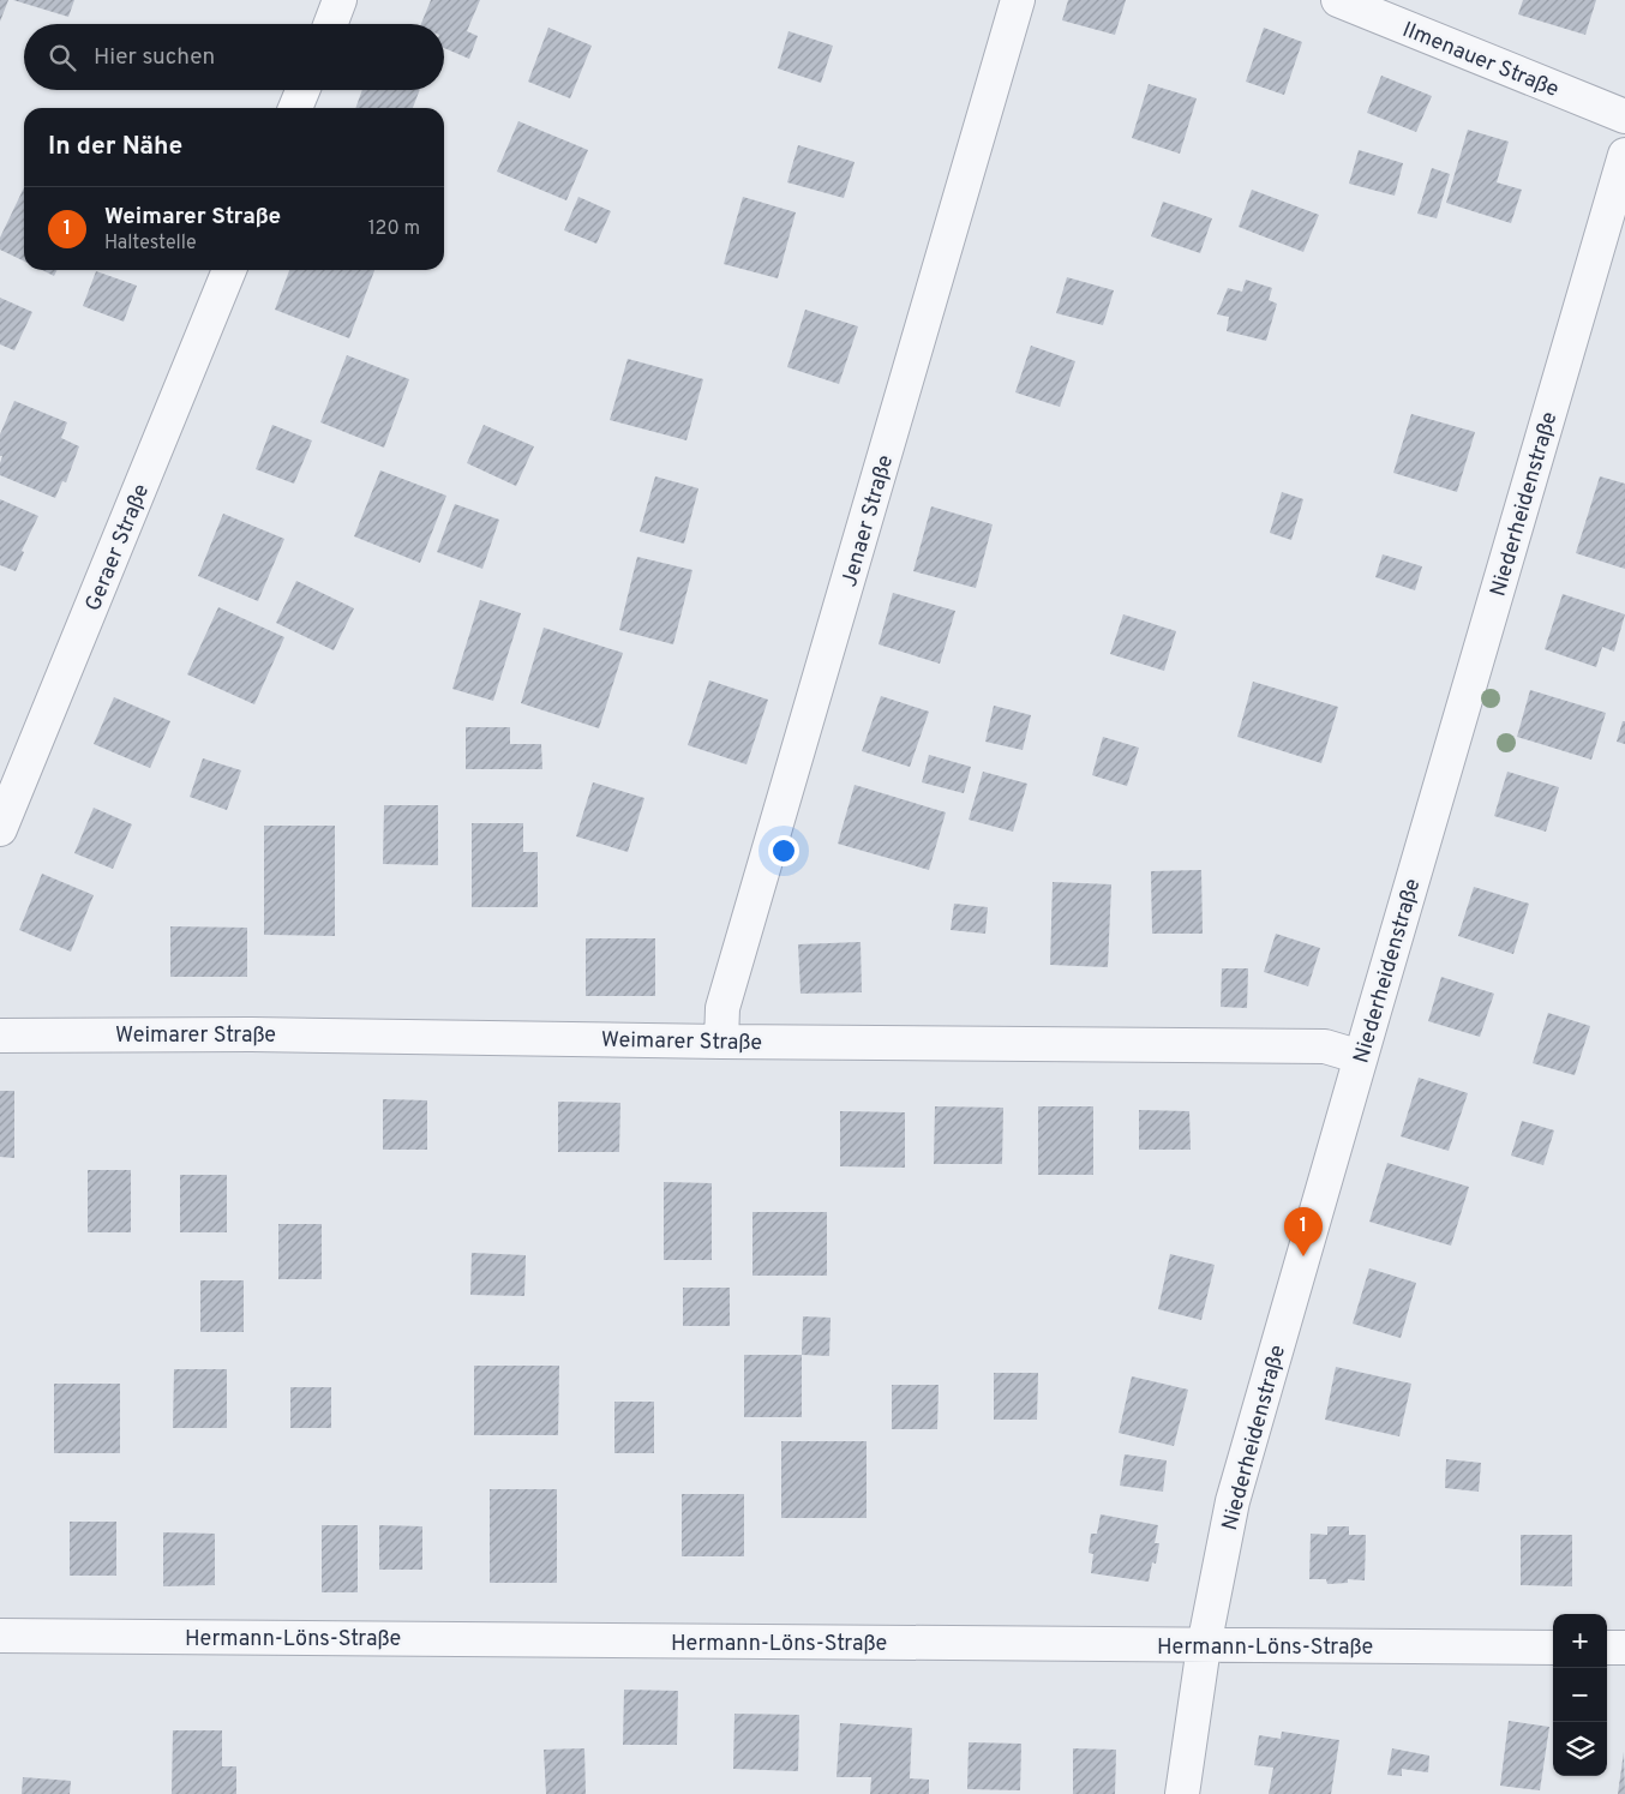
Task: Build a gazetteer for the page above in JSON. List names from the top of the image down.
{
  "streets": {
    "street": [
      "Ilmenauer Straße",
      "Niederheidenstraße",
      "Jenaer Straße",
      "Geraer Straße",
      "Weimarer Straße",
      "Hermann-Löns-Straße"
    ]
  },
  "crossings": [
    ["Niederheidenstraße", "Weimarer Straße"],
    ["Niederheidenstraße", "Hermann-Löns-Straße"],
    ["Jenaer Straße", "Weimarer Straße"]
  ],
  "page": {
    "search": "Hier suchen",
    "heading": "In der Nähe",
    "list": [
      {
        "mark": "1",
        "name": "Weimarer Straße",
        "note": "Haltestelle",
        "value": "120 m"
      }
    ],
    "pins": "1",
    "map_buttons": ["+", "−"]
  }
}
